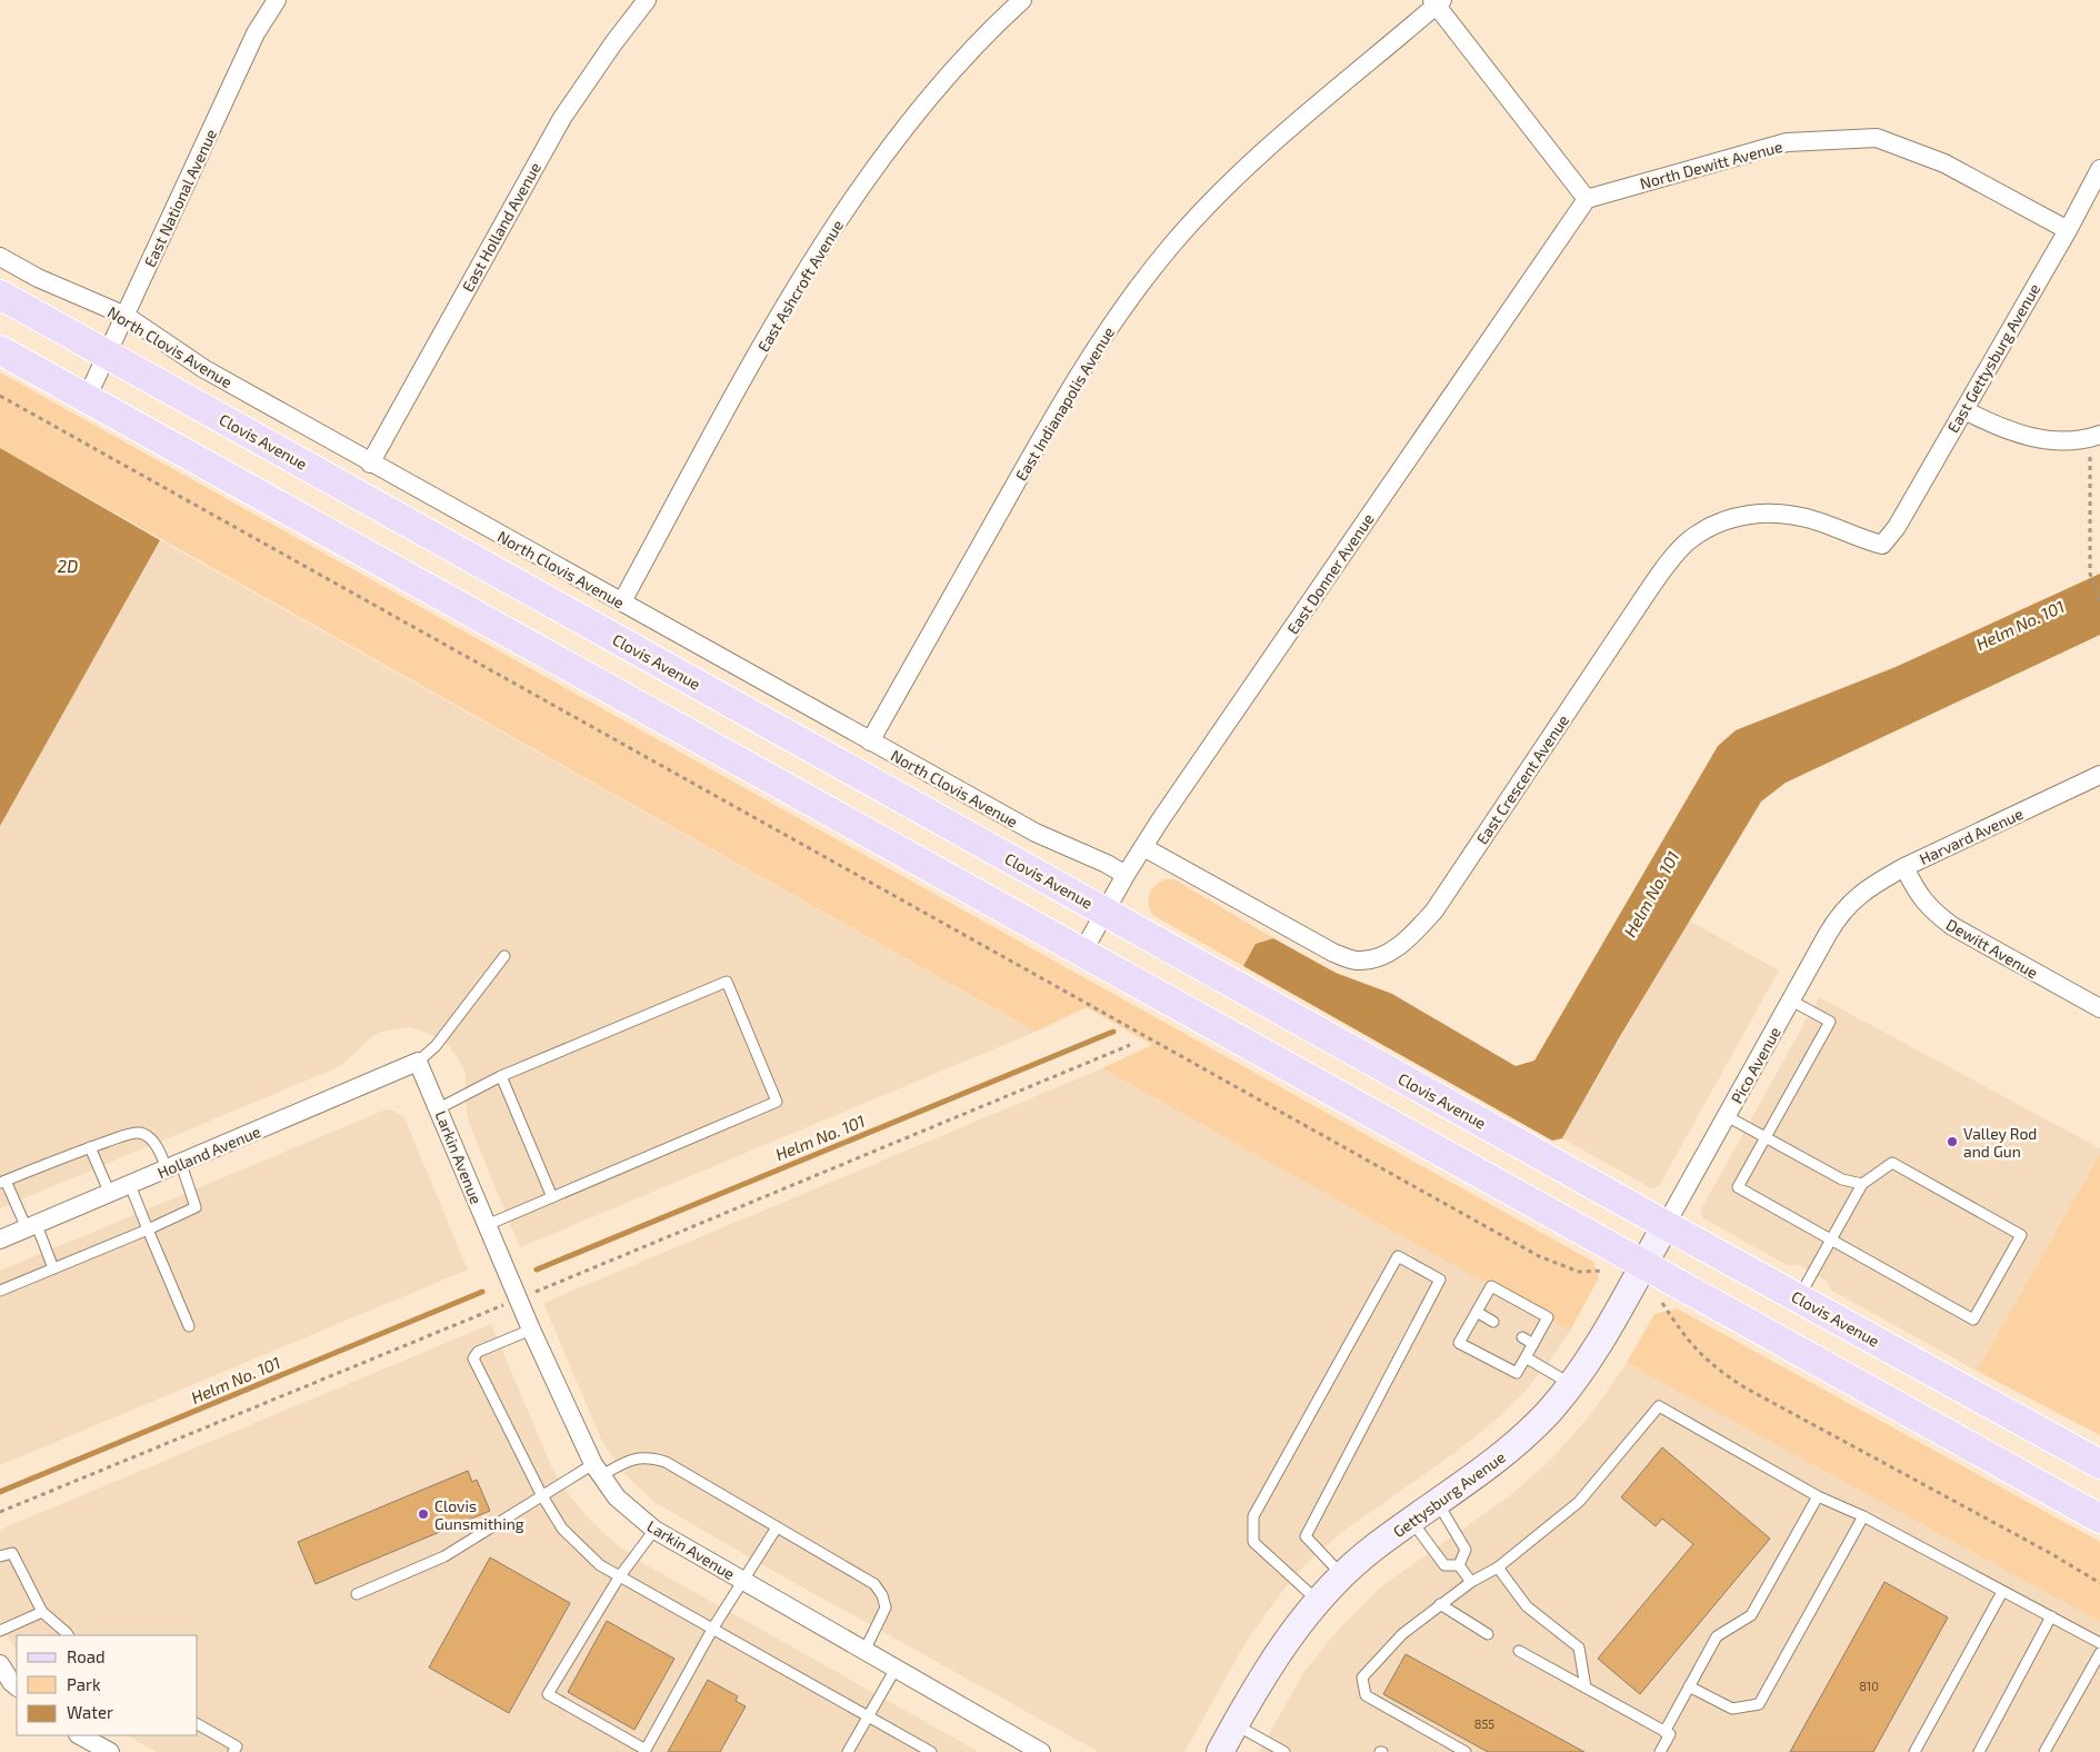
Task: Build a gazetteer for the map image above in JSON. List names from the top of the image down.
{
  "streets": {
    "main road": ["Clovis Avenue"],
    "street": [
      "North Dewitt Avenue",
      "East National Avenue",
      "East Holland Avenue",
      "East Ashcroft Avenue",
      "North Clovis Avenue",
      "East Gettysburg Avenue",
      "East Indianapolis Avenue",
      "East Donner Avenue",
      "East Crescent Avenue",
      "Harvard Avenue",
      "Dewitt Avenue",
      "Pico Avenue",
      "Holland Avenue",
      "Larkin Avenue",
      "Gettysburg Avenue"
    ]
  },
  "crossings": [
    ["North Dewitt Avenue", "East Gettysburg Avenue"],
    ["North Dewitt Avenue", "East Donner Avenue"],
    ["East National Avenue", "North Clovis Avenue"],
    ["East National Avenue", "Clovis Avenue"],
    ["East Holland Avenue", "North Clovis Avenue"],
    ["East Ashcroft Avenue", "North Clovis Avenue"],
    ["North Clovis Avenue", "East Indianapolis Avenue"],
    ["North Clovis Avenue", "East Donner Avenue"],
    ["East Gettysburg Avenue", "East Crescent Avenue"],
    ["Clovis Avenue", "East Donner Avenue"],
    ["Clovis Avenue", "Pico Avenue"],
    ["Clovis Avenue", "Gettysburg Avenue"],
    ["East Donner Avenue", "East Crescent Avenue"],
    ["Harvard Avenue", "Dewitt Avenue"],
    ["Harvard Avenue", "Pico Avenue"],
    ["Pico Avenue", "Gettysburg Avenue"],
    ["Holland Avenue", "Larkin Avenue"]
  ],
  "water": ["2D", "Helm No. 101"],
  "places": ["Valley Rod and Gun", "Clovis Gunsmithing"],
  "house_numbers": ["810", "855"],
  "legend": ["Road", "Park", "Water"]
}
